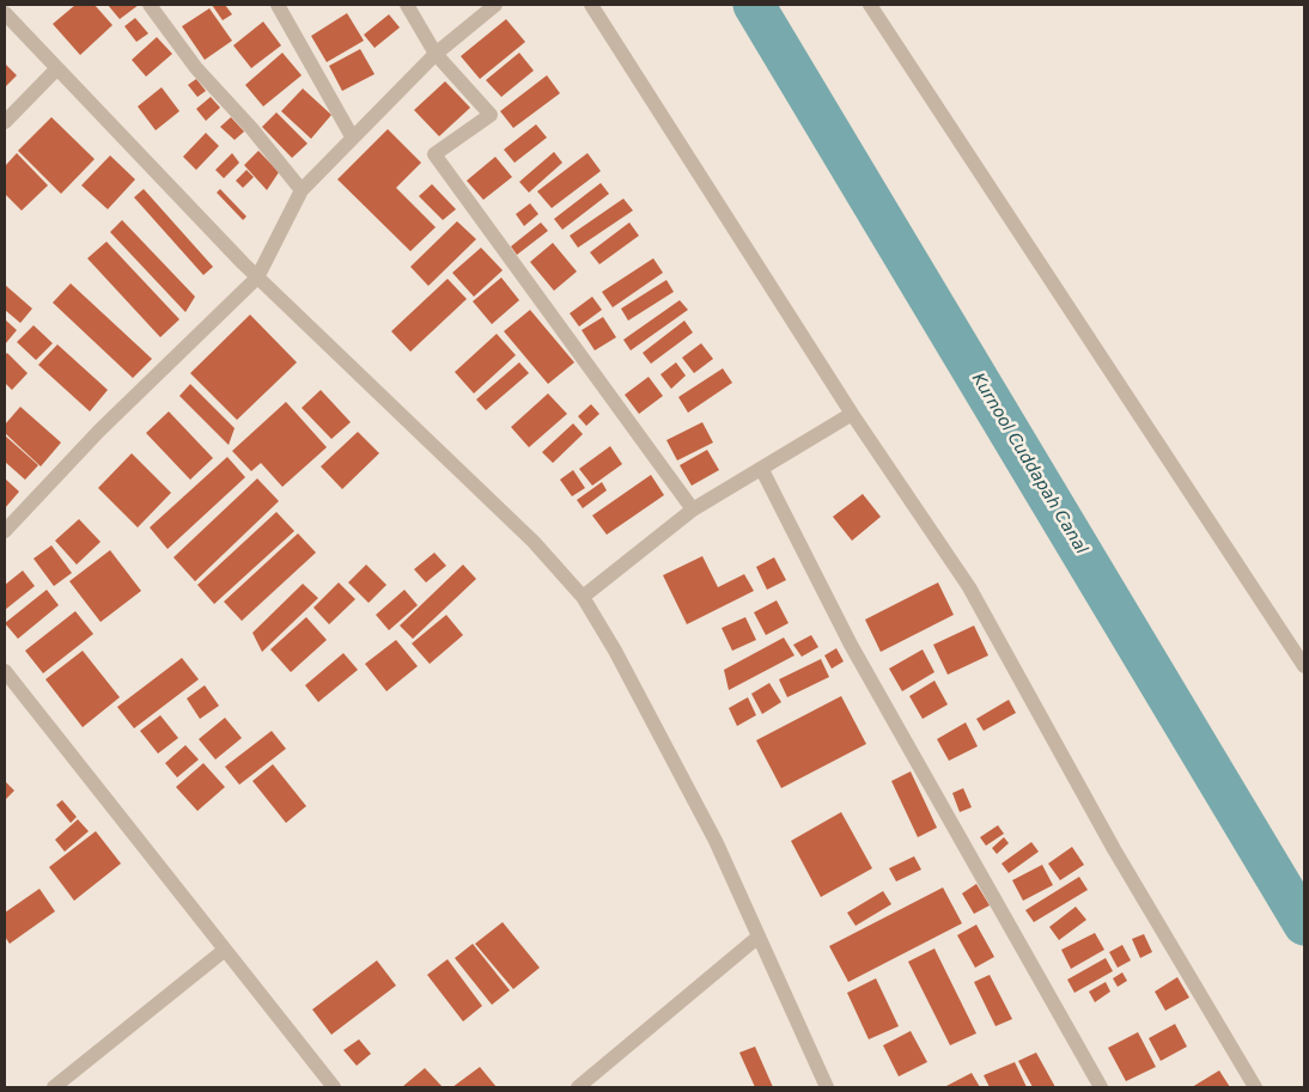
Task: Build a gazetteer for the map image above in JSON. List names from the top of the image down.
{
  "water": ["Kurnool Cuddapah Canal"]
}
